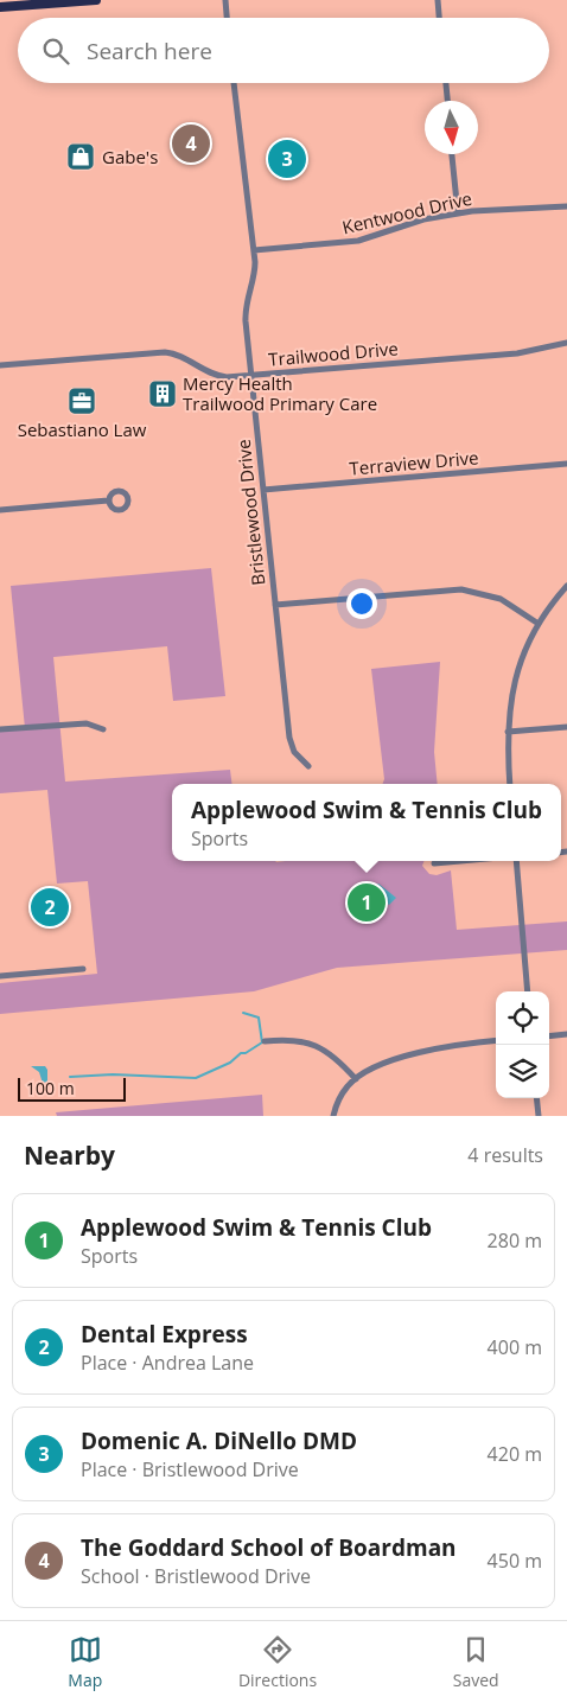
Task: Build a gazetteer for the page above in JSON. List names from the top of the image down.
{
  "streets": {
    "street": [
      "Kentwood Drive",
      "Trailwood Drive",
      "Terraview Drive",
      "Bristlewood Drive"
    ]
  },
  "crossings": [
    ["Kentwood Drive", "Bristlewood Drive"],
    ["Trailwood Drive", "Bristlewood Drive"],
    ["Terraview Drive", "Bristlewood Drive"]
  ],
  "places": {
    "shop": ["Gabe's"],
    "building": ["Mercy Health Trailwood Primary Care"],
    "office": ["Sebastiano Law"]
  },
  "scale_bar": "100 m",
  "north": "bottom",
  "page": {
    "search": "Search here",
    "pins": [
      "4",
      "3",
      "1",
      "2"
    ],
    "popup": ["Applewood Swim & Tennis Club", "Sports"],
    "scale": "100 m",
    "heading": ["Nearby", "4 results"],
    "list": [
      {
        "mark": "1",
        "name": "Applewood Swim & Tennis Club",
        "note": "Sports",
        "value": "280 m"
      },
      {
        "mark": "2",
        "name": "Dental Express",
        "note": "Place · Andrea Lane",
        "value": "400 m"
      },
      {
        "mark": "3",
        "name": "Domenic A. DiNello DMD",
        "note": "Place · Bristlewood Drive",
        "value": "420 m"
      },
      {
        "mark": "4",
        "name": "The Goddard School of Boardman",
        "note": "School · Bristlewood Drive",
        "value": "450 m"
      }
    ],
    "nav": ["Map", "Directions", "Saved"]
  }
}
